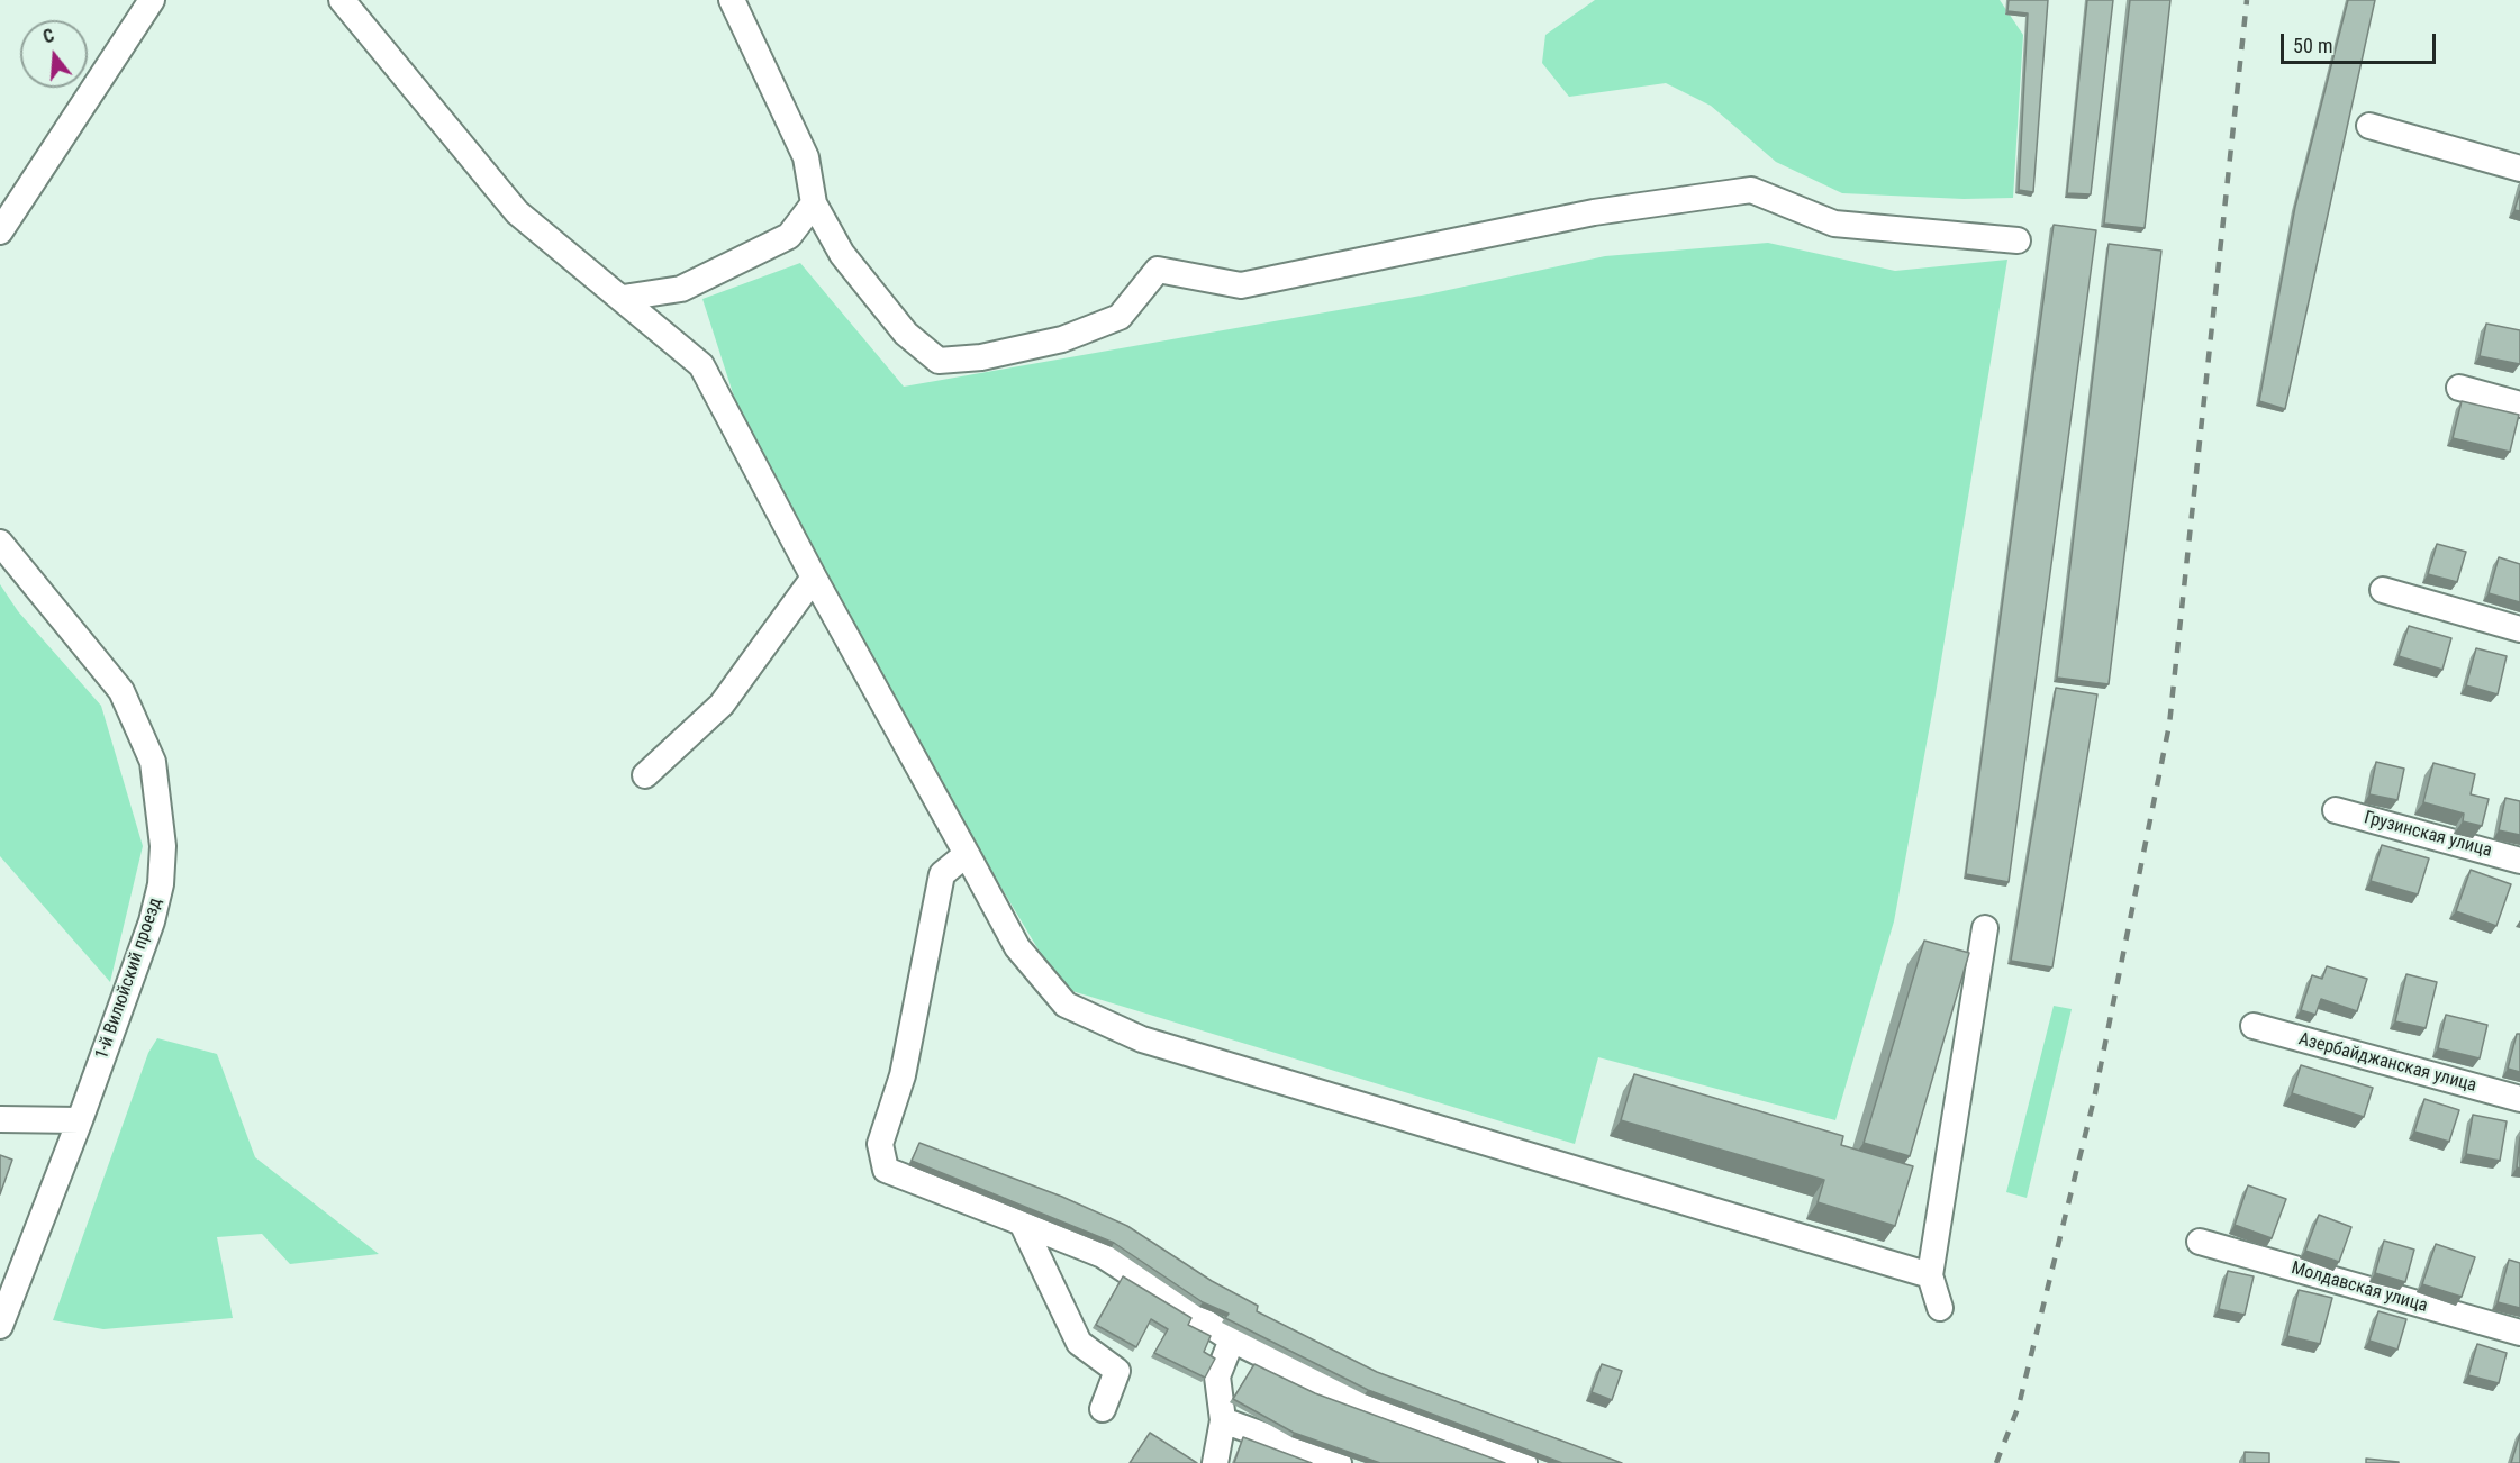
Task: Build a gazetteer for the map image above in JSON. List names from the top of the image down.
{
  "streets": {
    "street": [
      "Грузинская улица",
      "1-й Вилюйский проезд",
      "Азербайджанская улица",
      "Молдавская улица"
    ]
  },
  "scale_bar": "50 m",
  "north": "top"
}
